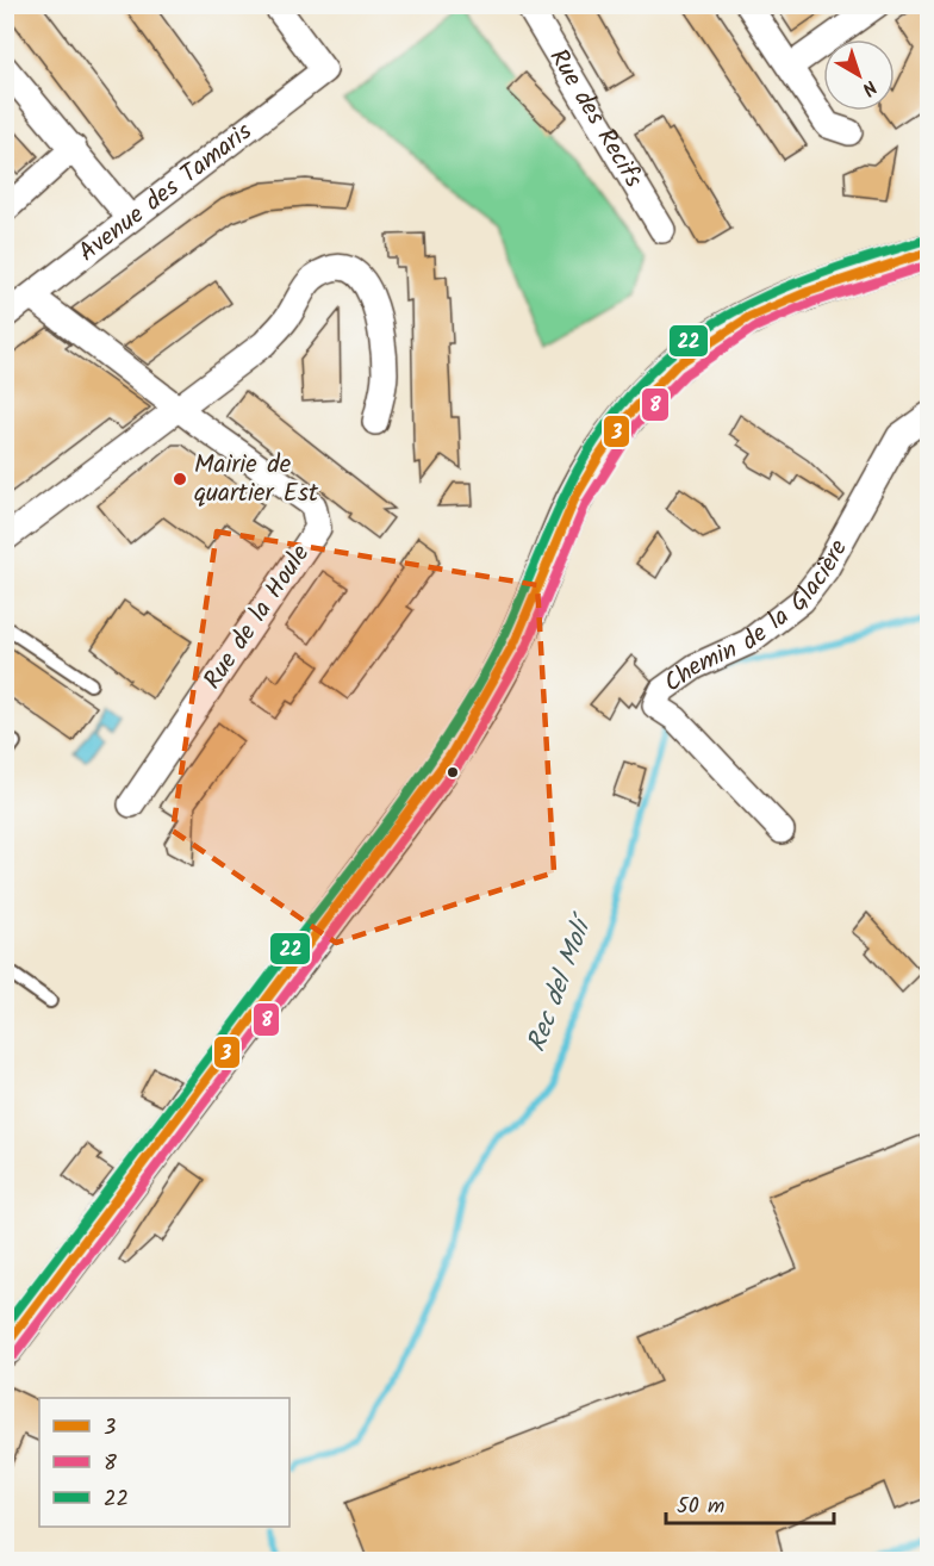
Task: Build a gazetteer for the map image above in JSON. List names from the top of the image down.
{
  "streets": {
    "street": [
      "Rue des Recifs",
      "Avenue des Tamaris",
      "Chemin de la Glacière",
      "Rue de la Houle"
    ]
  },
  "crossings": [
    ["Avenue des Tamaris", "Rue de la Houle"]
  ],
  "water": ["Rec del Molí"],
  "places": ["Mairie de quartier Est"],
  "lines": ["transit line 22", "transit line 3", "transit line 8"],
  "legend": ["3", "8", "22"],
  "scale_bar": "50 m",
  "north": "bottom right"
}
